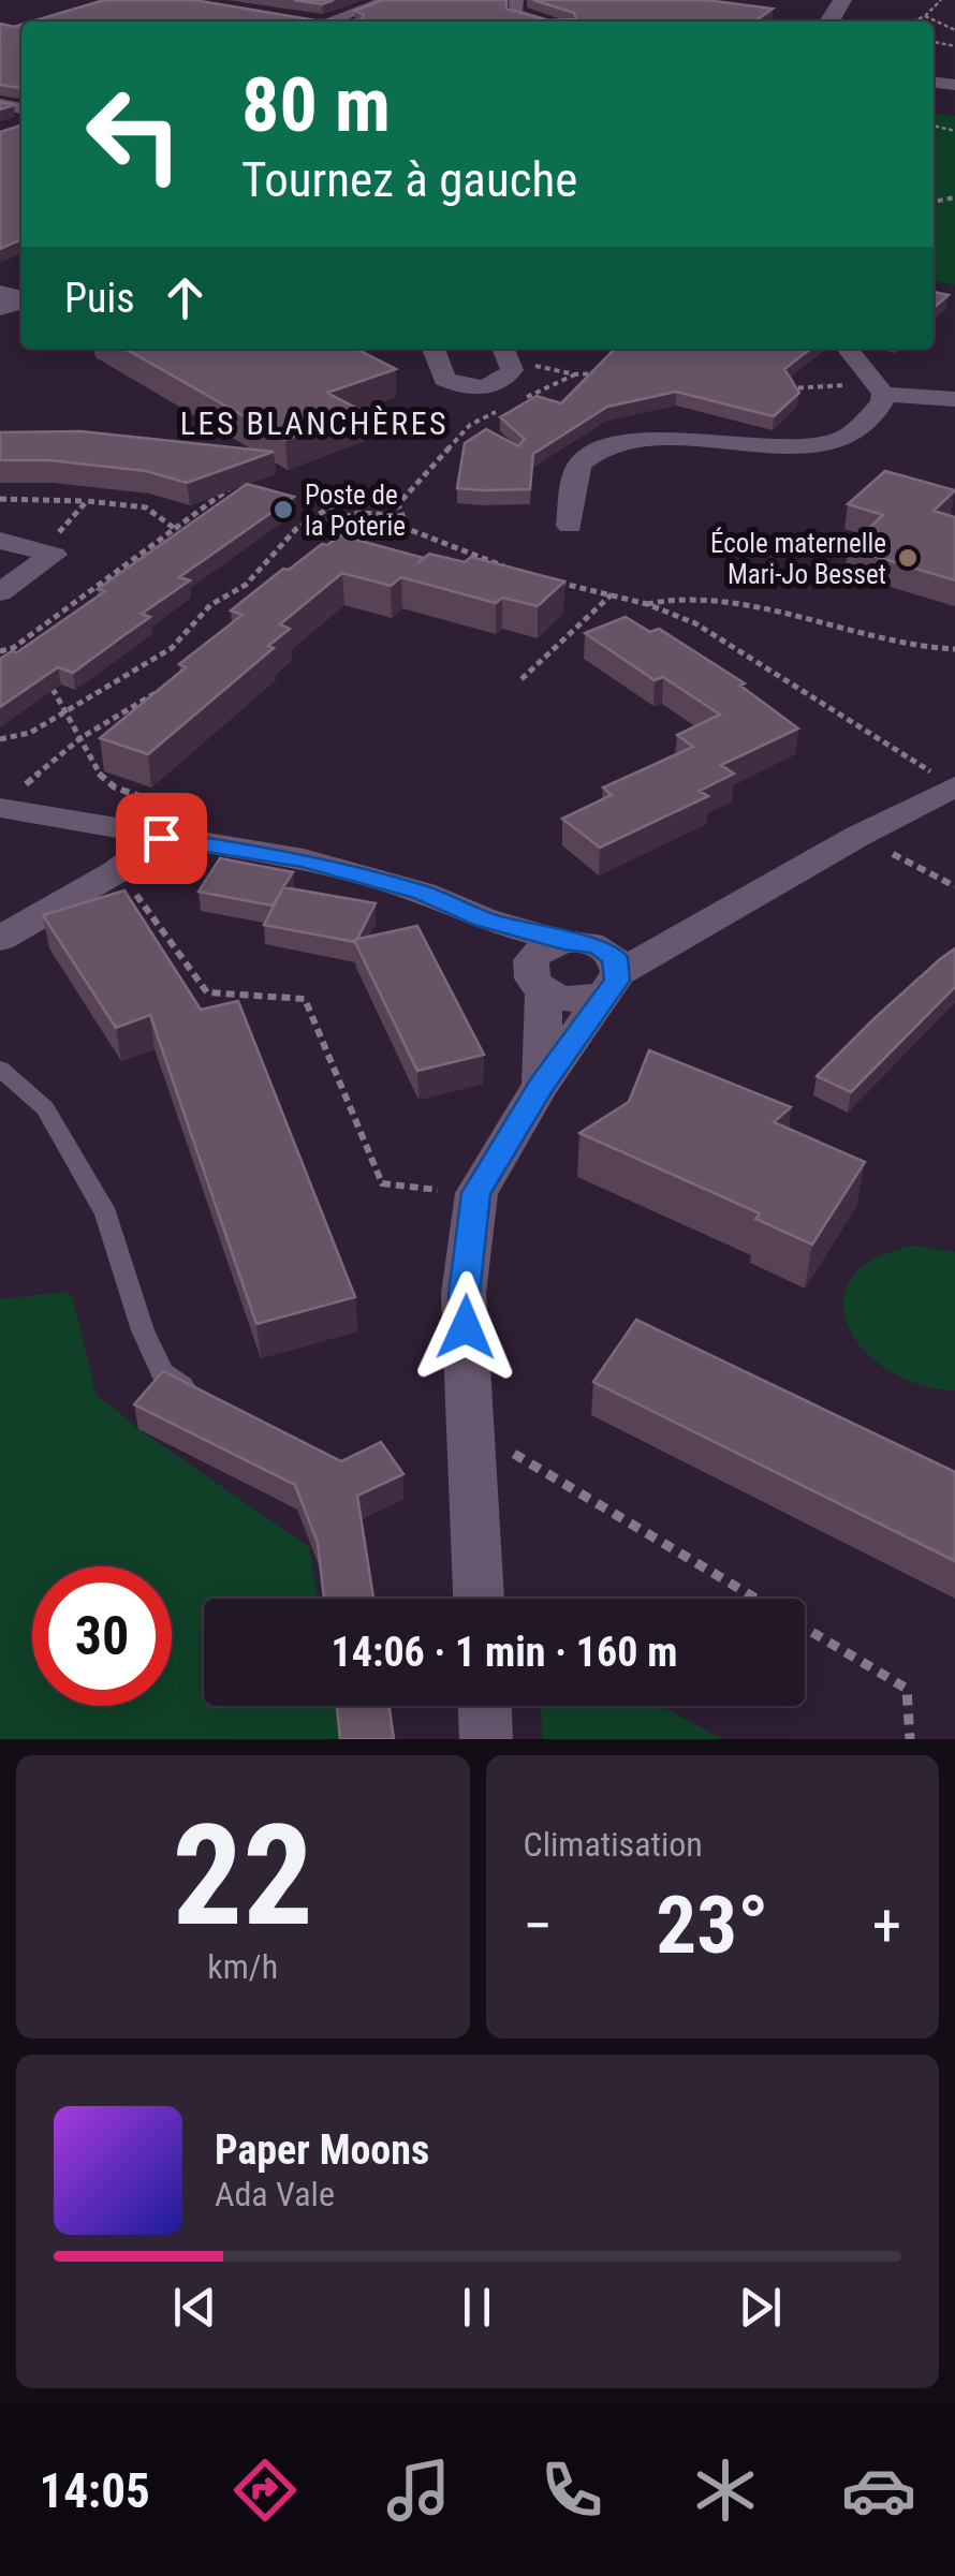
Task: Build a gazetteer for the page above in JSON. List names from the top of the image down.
{
  "districts": ["LES BLANCHÈRES"],
  "places": ["Poste de la Poterie", "École maternelle Mari-Jo Besset"],
  "page": {
    "turn": ["80 m", "Tournez à gauche"],
    "then": "Puis",
    "limit": "30",
    "trip": "14:06 · 1 min · 160 m",
    "tile": [
      ["22", "km/h"],
      "Climatisation"
    ],
    "heat": ["−", "23°", "+"],
    "song": ["Paper Moons", "Ada Vale"],
    "tabs": "14:05"
  }
}
